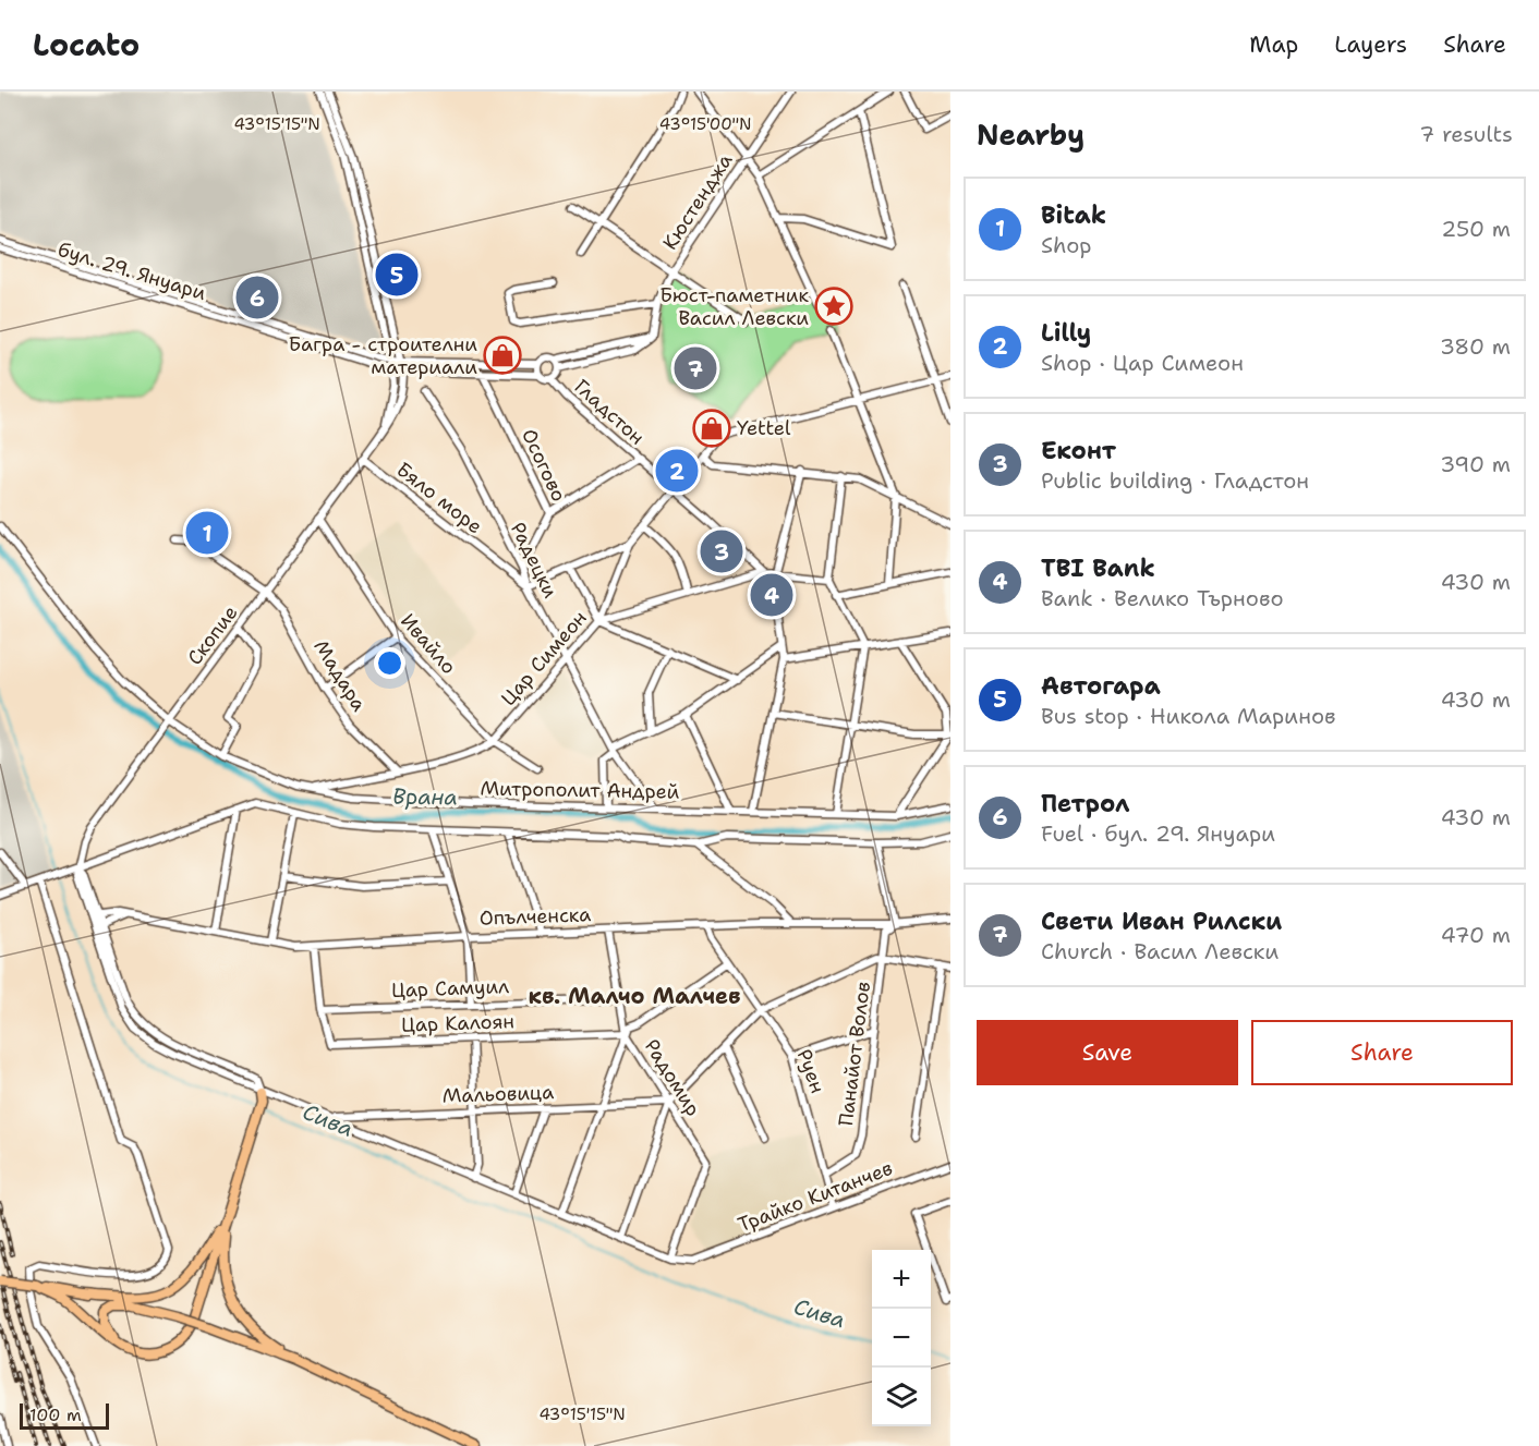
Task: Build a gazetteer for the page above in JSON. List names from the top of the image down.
{
  "streets": {
    "street": [
      "Кюстенджа",
      "бул. 29. Януари",
      "Гладстон",
      "Осогово",
      "Бяло море",
      "Радецки",
      "Скопие",
      "Ивайло",
      "Цар Симеон",
      "Мадара",
      "Митрополит Андрей",
      "Опълченска",
      "Цар Самуил",
      "Цар Калоян",
      "Панайот Волов",
      "Руен",
      "Радомир",
      "Мальовица",
      "Трайко Китанчев"
    ]
  },
  "crossings": [
    ["бул. 29. Януари", "Гладстон"],
    ["бул. 29. Януари", "Осогово"],
    ["бул. 29. Януари", "Скопие"],
    ["Гладстон", "Цар Симеон"],
    ["Осогово", "Радецки"],
    ["Бяло море", "Радецки"],
    ["Бяло море", "Скопие"],
    ["Радецки", "Цар Симеон"],
    ["Радецки", "Митрополит Андрей"],
    ["Скопие", "Ивайло"],
    ["Скопие", "Мадара"],
    ["Скопие", "Митрополит Андрей"],
    ["Ивайло", "Цар Симеон"],
    ["Цар Симеон", "Мадара"],
    ["Цар Симеон", "Митрополит Андрей"],
    ["Опълченска", "Панайот Волов"],
    ["Опълченска", "Руен"],
    ["Опълченска", "Радомир"],
    ["Цар Самуил", "Цар Калоян"],
    ["Цар Самуил", "Радомир"],
    ["Цар Калоян", "Радомир"],
    ["Панайот Волов", "Руен"],
    ["Руен", "Трайко Китанчев"],
    ["Радомир", "Мальовица"],
    ["Радомир", "Трайко Китанчев"]
  ],
  "districts": ["кв. Малчо Малчев"],
  "water": ["Врана", "Сива"],
  "places": {
    "place": ["Бюст-паметник Васил Левски"],
    "shop": ["Багра - строителни материали", "Yettel"]
  },
  "scale_bar": "100 m",
  "page": {
    "header": "Locato",
    "nav": ["Map", "Layers", "Share"],
    "heading": ["Nearby", "7 results"],
    "list": [
      {
        "mark": "1",
        "name": "Bitak",
        "note": "Shop",
        "value": "250 m"
      },
      {
        "mark": "2",
        "name": "Lilly",
        "note": "Shop · Цар Симеон",
        "value": "380 m"
      },
      {
        "mark": "3",
        "name": "Еконт",
        "note": "Public building · Гладстон",
        "value": "390 m"
      },
      {
        "mark": "4",
        "name": "TBI Bank",
        "note": "Bank · Велико Търново",
        "value": "430 m"
      },
      {
        "mark": "5",
        "name": "Автогара",
        "note": "Bus stop · Никола Маринов",
        "value": "430 m"
      },
      {
        "mark": "6",
        "name": "Петрол",
        "note": "Fuel · бул. 29. Януари",
        "value": "430 m"
      },
      {
        "mark": "7",
        "name": "Свети Иван Рилски",
        "note": "Church · Васил Левски",
        "value": "470 m"
      }
    ],
    "pins": [
      "5",
      "6",
      "7",
      "2",
      "1",
      "3",
      "4"
    ],
    "buttons": ["Save", "Share"],
    "map_buttons": ["+", "−"],
    "scale": "100 m"
  },
  "coordinates": ["43°15'15\"N", "43°15'00\"N"]
}
